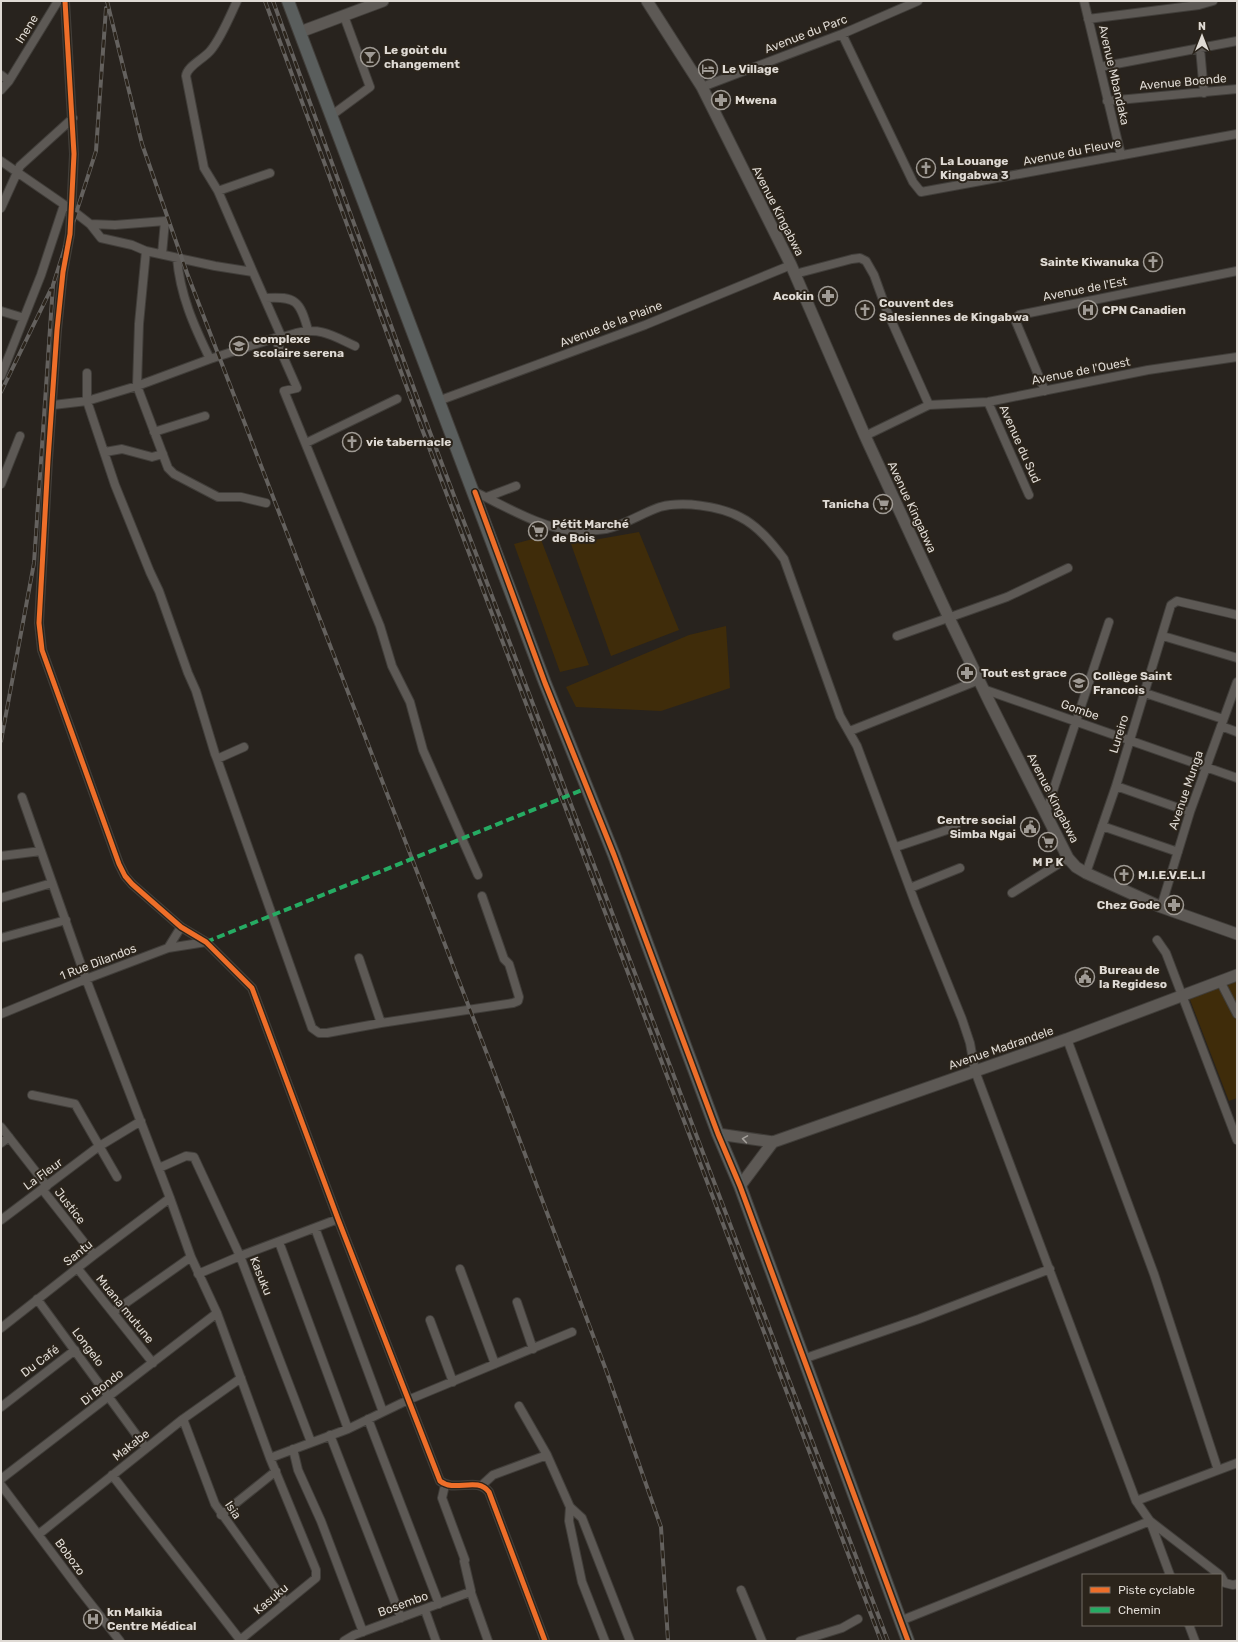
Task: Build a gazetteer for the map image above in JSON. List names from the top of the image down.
{
  "streets": {
    "street": [
      "Inene",
      "Avenue du Parc",
      "Avenue Mbandaka",
      "Avenue Boende",
      "Avenue du Fleuve",
      "Avenue Kingabwa",
      "Avenue de l'Est",
      "Avenue de la Plaine",
      "Avenue de l'Ouest",
      "Avenue du Sud",
      "Gombe",
      "Lureiro",
      "Avenue Munga",
      "1 Rue Dilandos",
      "Avenue Madrandele",
      "La Fleur",
      "Justice",
      "Santu",
      "Kasuku",
      "Muana mutune",
      "Longelo",
      "Du Café",
      "Di Bondo",
      "Makabe",
      "Isia",
      "Bobozo",
      "Bosembo"
    ]
  },
  "crossings": [
    ["Avenue du Parc", "Avenue du Fleuve"],
    ["Avenue du Parc", "Avenue Kingabwa"],
    ["Avenue Mbandaka", "Avenue Boende"],
    ["Avenue Mbandaka", "Avenue du Fleuve"],
    ["Avenue Kingabwa", "Avenue de la Plaine"],
    ["Avenue Kingabwa", "Avenue de l'Ouest"],
    ["Avenue Kingabwa", "Gombe"],
    ["Avenue Kingabwa", "Lureiro"],
    ["Avenue Kingabwa", "Avenue Munga"],
    ["Avenue de l'Est", "Avenue de l'Ouest"],
    ["Avenue de la Plaine", "Avenue de l'Ouest"],
    ["Avenue de l'Ouest", "Avenue du Sud"],
    ["Gombe", "Lureiro"],
    ["Gombe", "Avenue Munga"],
    ["La Fleur", "Justice"],
    ["Justice", "Santu"],
    ["Santu", "Muana mutune"],
    ["Santu", "Longelo"],
    ["Kasuku", "Isia"],
    ["Muana mutune", "Di Bondo"],
    ["Longelo", "Du Café"],
    ["Longelo", "Di Bondo"],
    ["Longelo", "Makabe"],
    ["Makabe", "Isia"],
    ["Makabe", "Bobozo"]
  ],
  "places": {
    "bar": ["Le goùt du changement"],
    "hotel": ["Le Village"],
    "pharmacy": [
      "Mwena",
      "Acokin",
      "Tout est grace",
      "Chez Gode"
    ],
    "church": [
      "La Louange Kingabwa 3",
      "Sainte Kiwanuka",
      "Couvent des Salesiennes de Kingabwa",
      "vie tabernacle",
      "M.I.E.V.E.L.I"
    ],
    "hospital": ["CPN Canadien", "kn Malkia Centre Médical"],
    "school or university": ["complexe scolaire serena", "Collège Saint Francois"],
    "supermarket": ["Tanicha", "Pétit Marché de Bois", "M P K"],
    "public building": ["Centre social Simba Ngai", "Bureau de la Regideso"]
  },
  "legend": ["Piste cyclable", "Chemin"],
  "north": "top"
}
